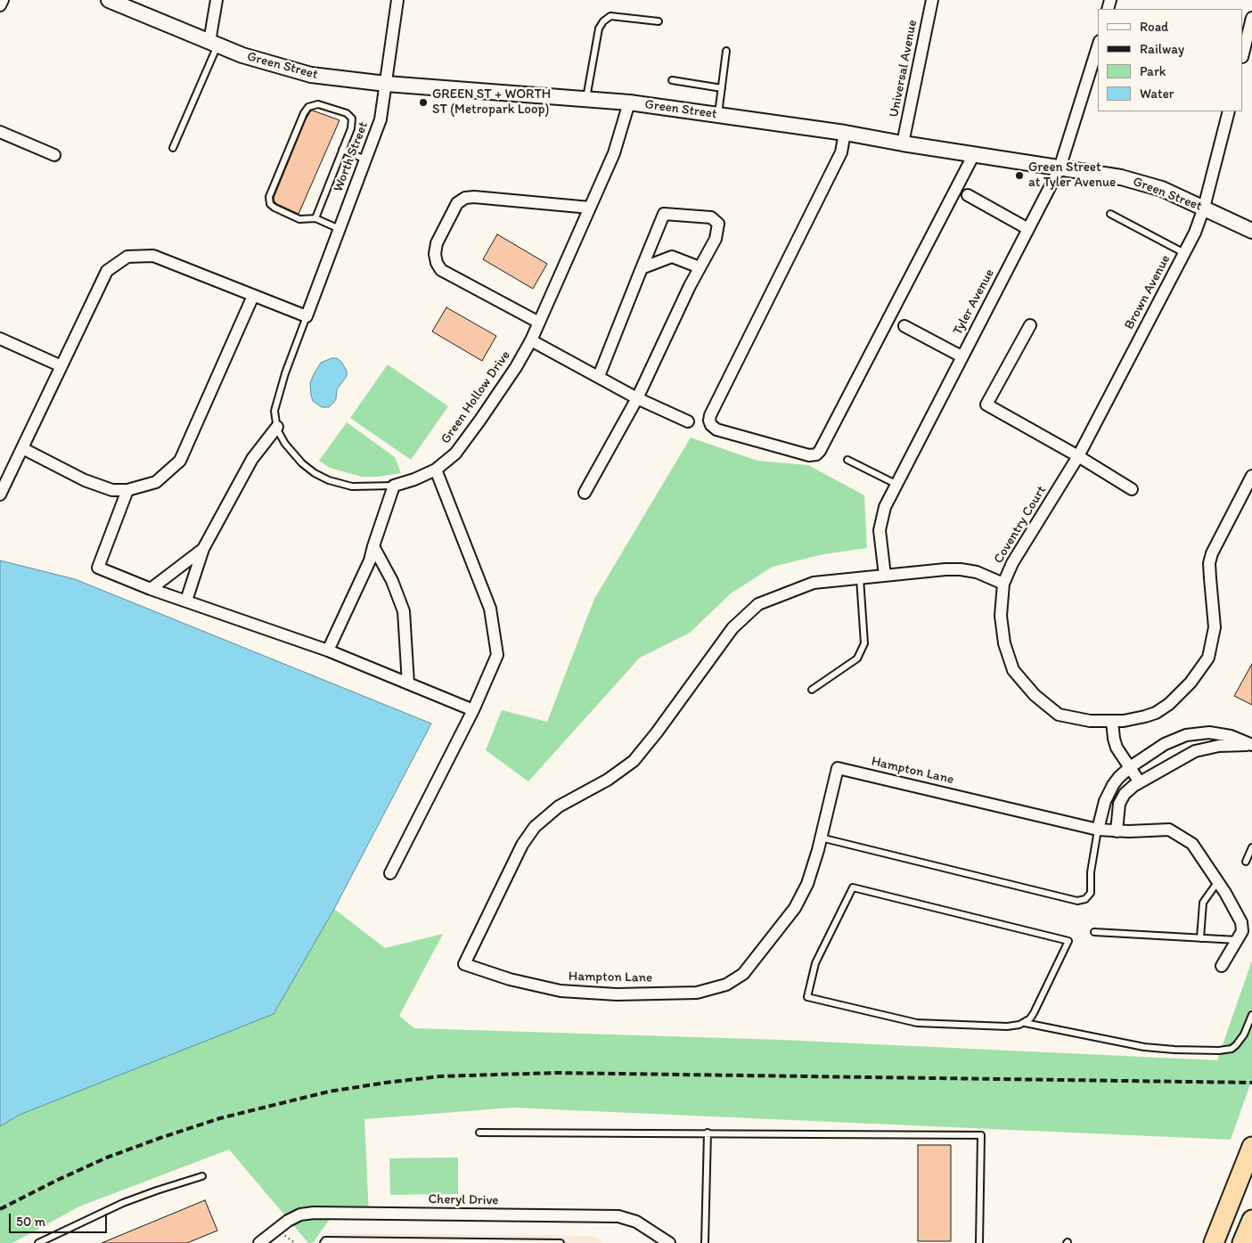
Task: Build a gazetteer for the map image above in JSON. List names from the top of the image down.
{
  "streets": {
    "street": [
      "Green Street",
      "Universal Avenue",
      "Worth Street",
      "Brown Avenue",
      "Tyler Avenue",
      "Green Hollow Drive",
      "Coventry Court",
      "Hampton Lane",
      "Cheryl Drive"
    ]
  },
  "crossings": [
    ["Green Street", "Universal Avenue"],
    ["Green Street", "Worth Street"],
    ["Green Street", "Brown Avenue"],
    ["Green Street", "Tyler Avenue"],
    ["Green Street", "Green Hollow Drive"],
    ["Brown Avenue", "Coventry Court"],
    ["Tyler Avenue", "Hampton Lane"],
    ["Coventry Court", "Hampton Lane"]
  ],
  "places": ["GREEN ST + WORTH ST (Metropark Loop)", "Green Street at Tyler Avenue"],
  "legend": [
    "Road",
    "Railway",
    "Park",
    "Water"
  ],
  "scale_bar": "50 m"
}
